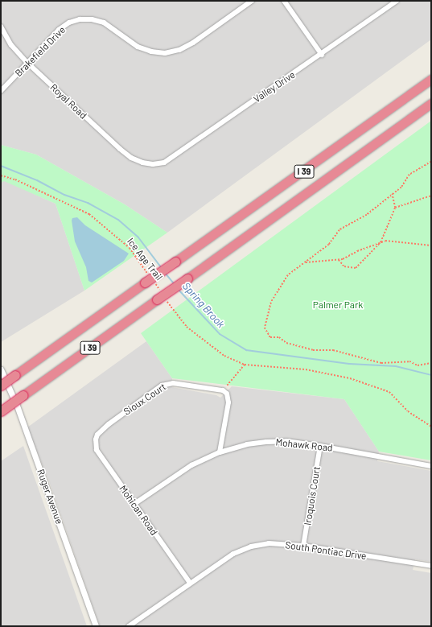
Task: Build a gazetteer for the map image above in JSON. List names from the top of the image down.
{
  "streets": {
    "highway": ["I 39"],
    "street": [
      "Brakefield Drive",
      "Valley Drive",
      "Royal Road",
      "Sioux Court",
      "Mohawk Road",
      "Iroquois Court",
      "Ruger Avenue",
      "Mohican Road",
      "South Pontiac Drive"
    ],
    "path": ["Ice Age Trail"]
  },
  "crossings": [
    ["Brakefield Drive", "Royal Road"],
    ["Valley Drive", "Royal Road"],
    ["I 39", "Ice Age Trail"],
    ["Sioux Court", "Mohican Road"],
    ["Mohawk Road", "Iroquois Court"],
    ["Mohawk Road", "Mohican Road"],
    ["Iroquois Court", "South Pontiac Drive"],
    ["Mohican Road", "South Pontiac Drive"]
  ],
  "water": ["Spring Brook"],
  "parks": ["Palmer Park"]
}
